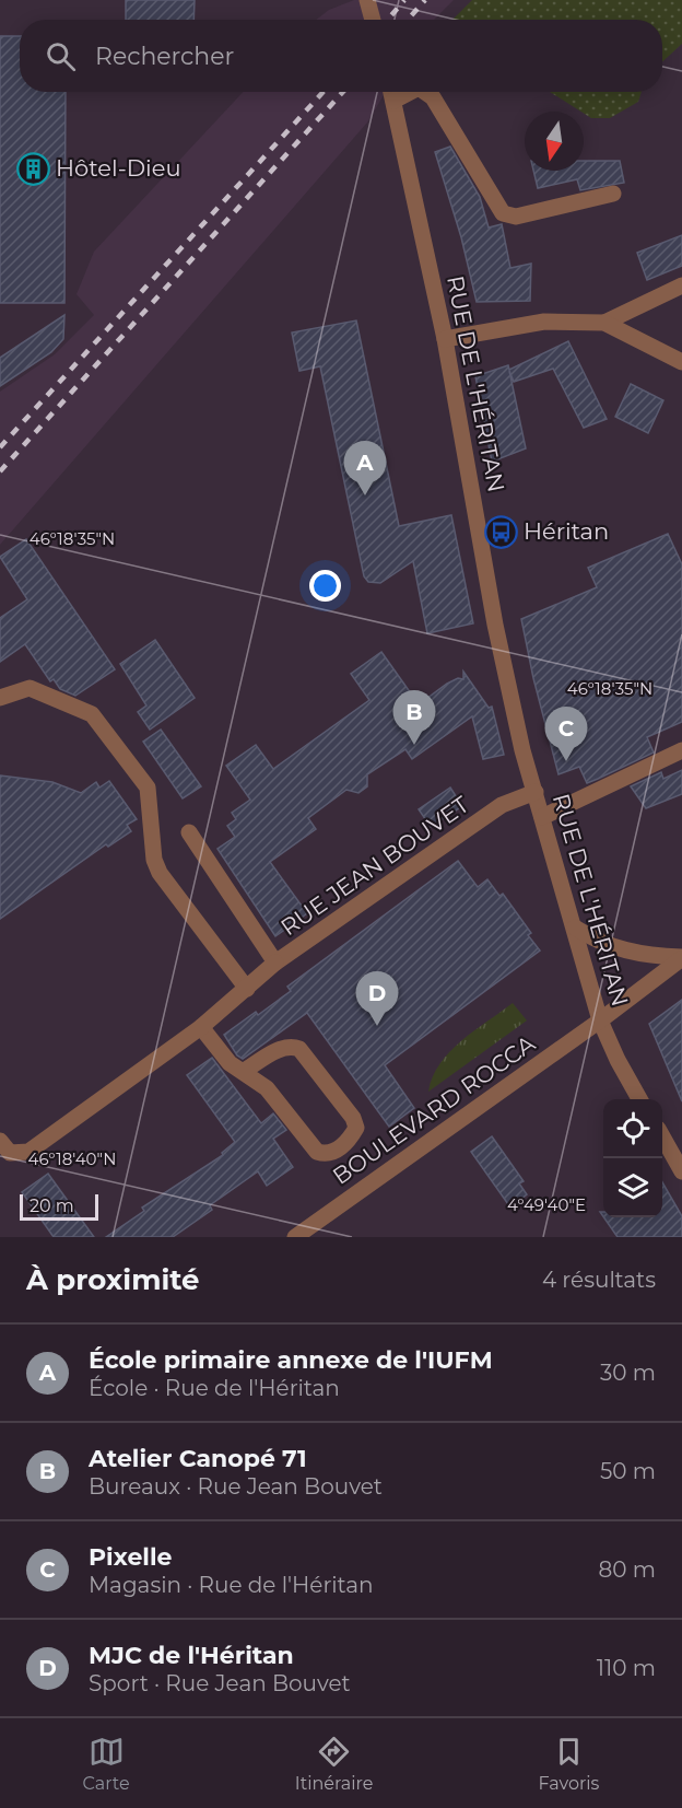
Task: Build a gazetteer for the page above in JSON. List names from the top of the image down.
{
  "streets": {
    "street": ["RUE DE L'HÉRITAN", "RUE JEAN BOUVET", "BOULEVARD ROCCA"]
  },
  "crossings": [
    ["RUE DE L'HÉRITAN", "RUE JEAN BOUVET"],
    ["RUE DE L'HÉRITAN", "BOULEVARD ROCCA"]
  ],
  "places": {
    "building": ["Hôtel-Dieu"],
    "bus stop": ["Héritan"]
  },
  "scale_bar": "20 m",
  "north": "bottom",
  "page": {
    "search": "Rechercher",
    "pins": [
      "A",
      "B",
      "C",
      "D"
    ],
    "scale": "20 m",
    "heading": ["À proximité", "4 résultats"],
    "list": [
      {
        "mark": "A",
        "name": "École primaire annexe de l'IUFM",
        "note": "École · Rue de l'Héritan",
        "value": "30 m"
      },
      {
        "mark": "B",
        "name": "Atelier Canopé 71",
        "note": "Bureaux · Rue Jean Bouvet",
        "value": "50 m"
      },
      {
        "mark": "C",
        "name": "Pixelle",
        "note": "Magasin · Rue de l'Héritan",
        "value": "80 m"
      },
      {
        "mark": "D",
        "name": "MJC de l'Héritan",
        "note": "Sport · Rue Jean Bouvet",
        "value": "110 m"
      }
    ],
    "nav": ["Carte", "Itinéraire", "Favoris"]
  },
  "coordinates": ["46°18'35\"N", "46°18'40\"N", "4°49'40\"E"]
}
